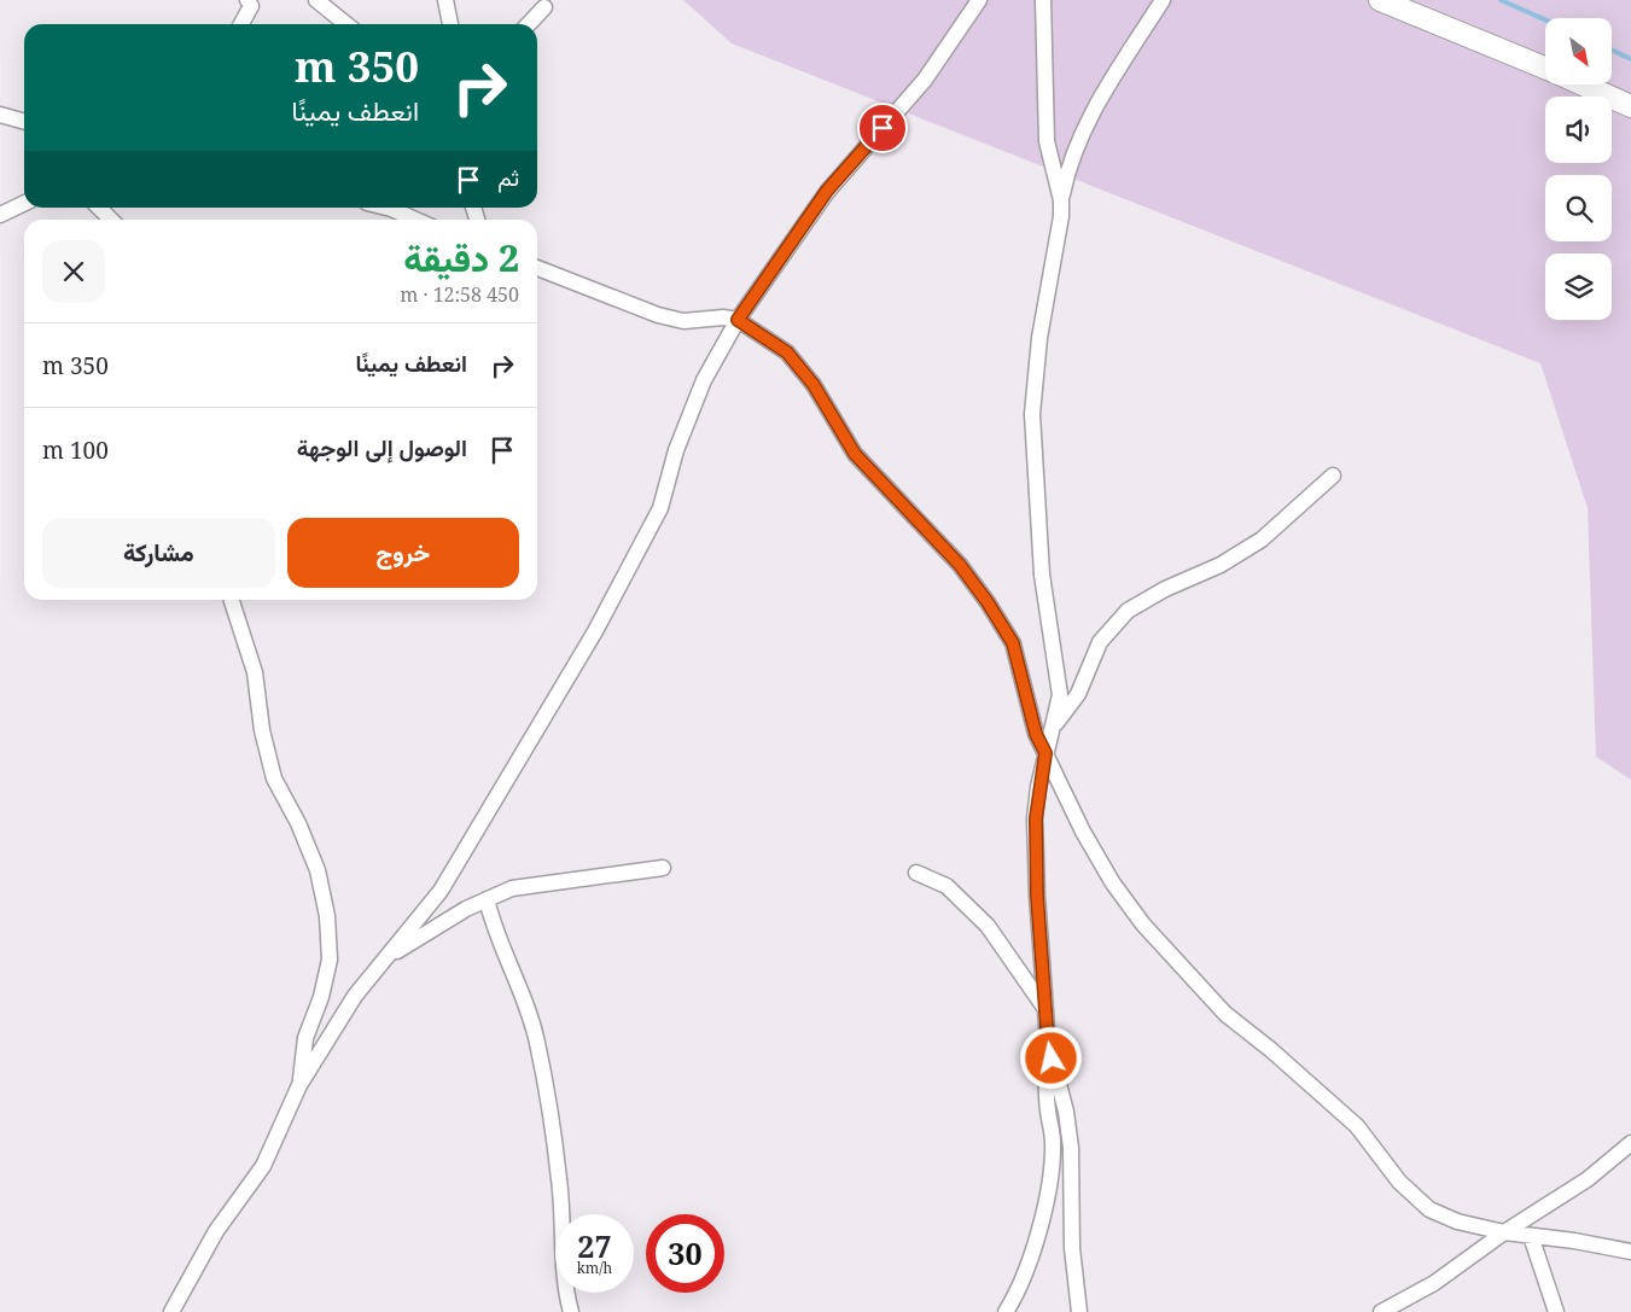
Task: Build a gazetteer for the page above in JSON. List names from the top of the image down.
{
  "north": "bottom right",
  "page": {
    "turn": ["350 m", "انعطف يمينًا"],
    "then": "ثم",
    "heading": ["2 دقيقة", "450 m · 12:58"],
    "list": [
      {
        "name": "انعطف يمينًا",
        "value": "350 m"
      },
      {
        "name": "الوصول إلى الوجهة",
        "value": "100 m"
      }
    ],
    "buttons": ["خروج", "مشاركة"],
    "speed": "27 km/h",
    "limit": "30"
  }
}
